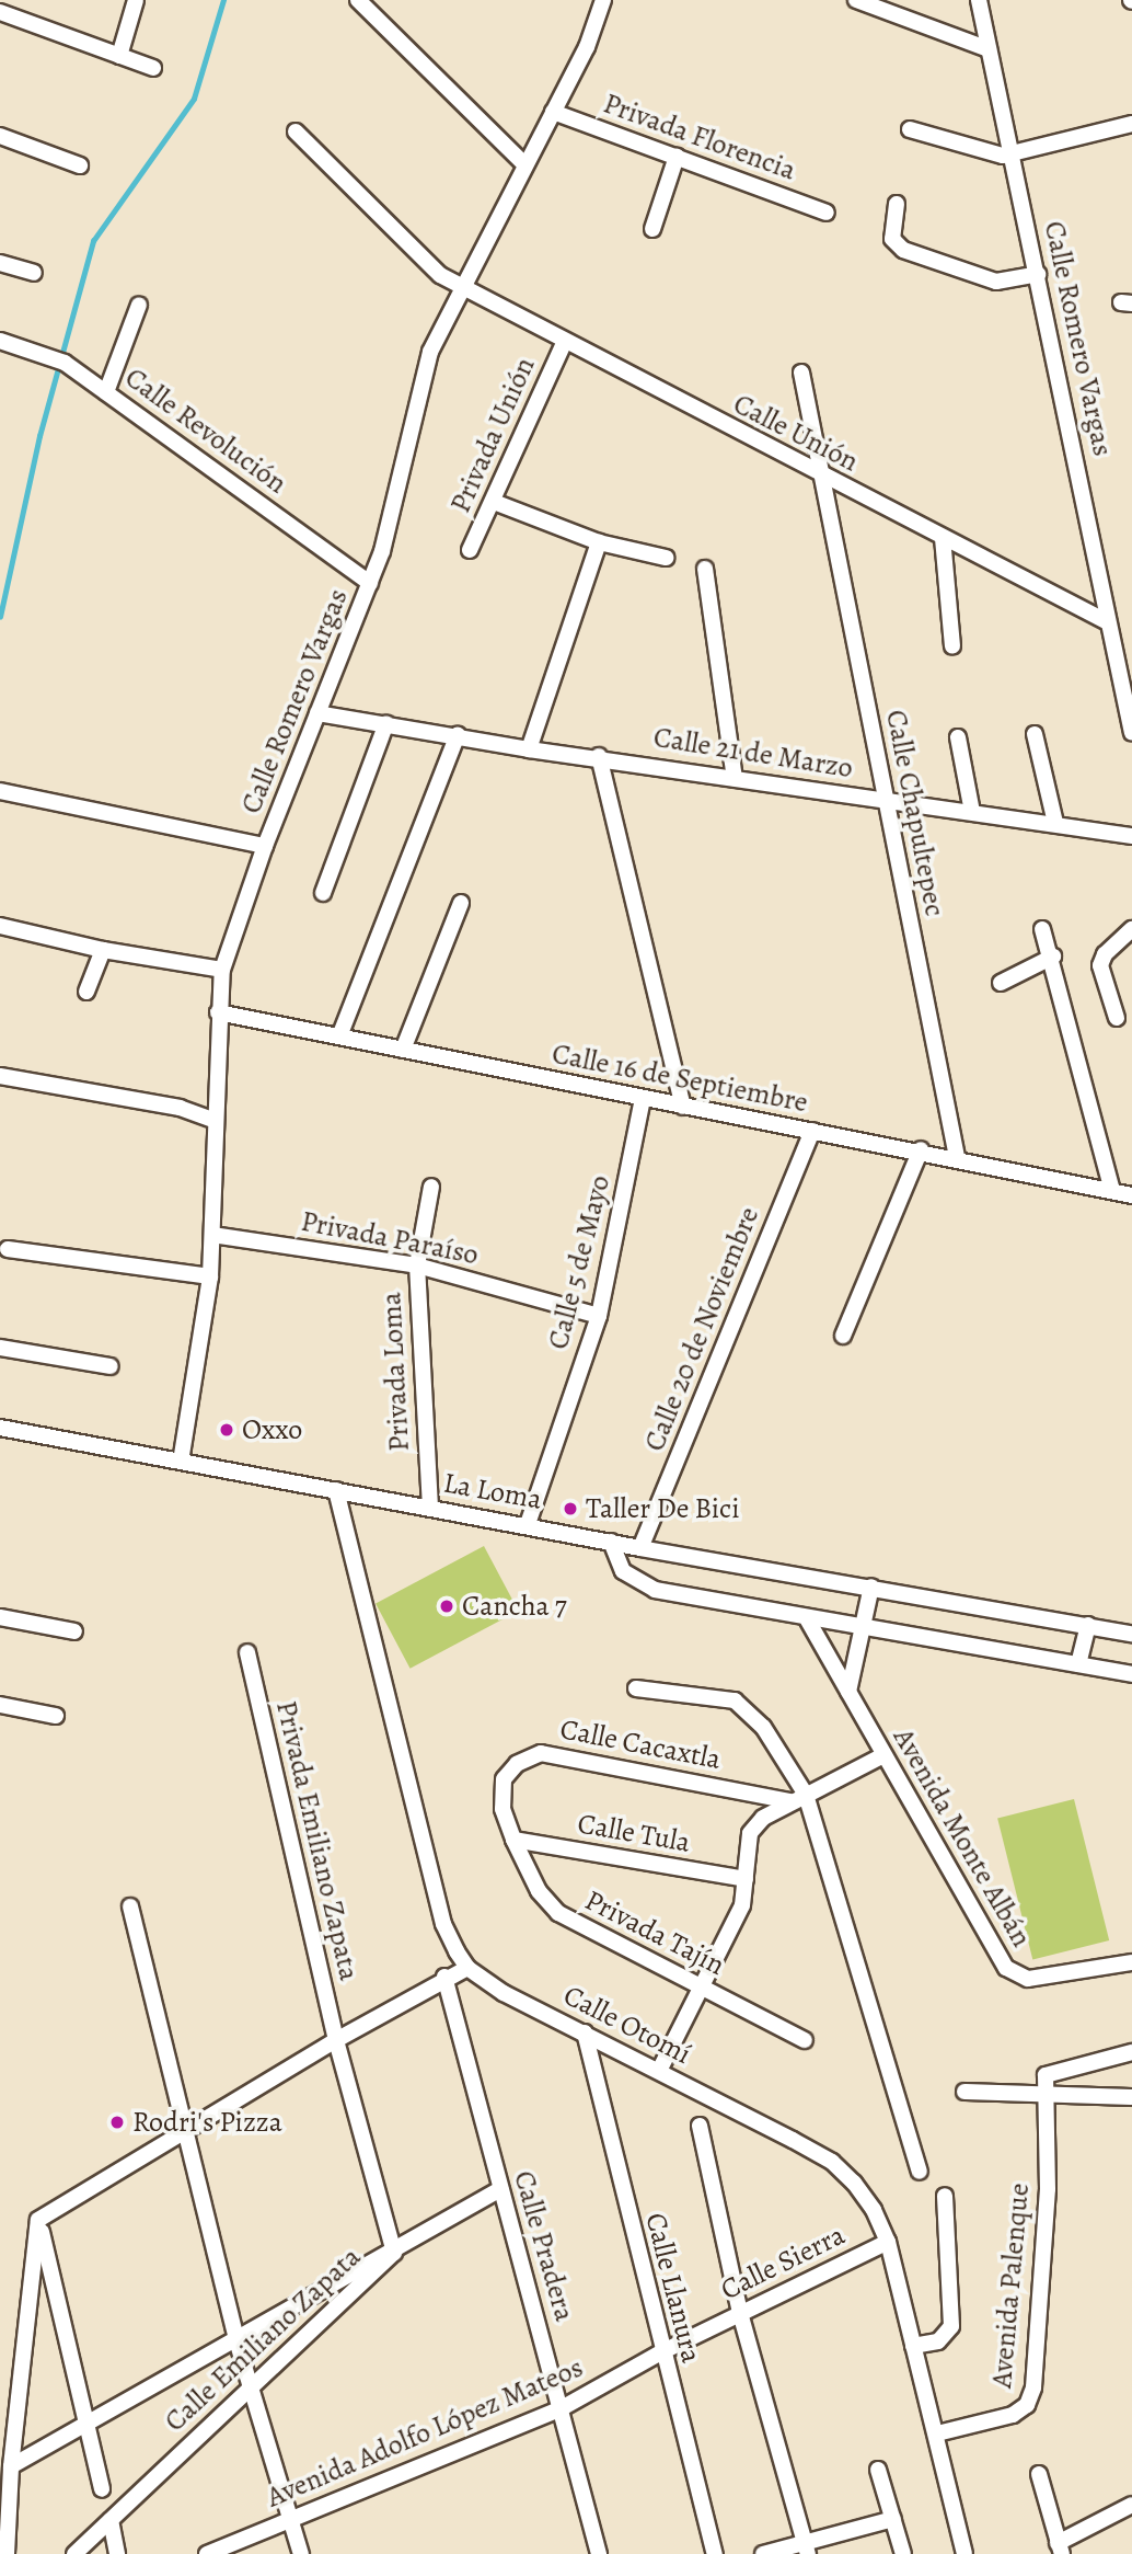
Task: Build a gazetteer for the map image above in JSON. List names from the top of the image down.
{
  "streets": {
    "street": [
      "Privada Florencia",
      "Calle Romero Vargas",
      "Calle Revolución",
      "Calle Unión",
      "Privada Unión",
      "Calle 21 de Marzo",
      "Calle Chapultepec",
      "Calle 16 de Septiembre",
      "Privada Paraíso",
      "Calle 5 de Mayo",
      "Calle 20 de Noviembre",
      "Privada Loma",
      "La Loma",
      "Calle Cacaxtla",
      "Calle Tula",
      "Avenida Monte Albán",
      "Privada Emiliano Zapata",
      "Privada Tajín",
      "Calle Otomí",
      "Calle Pradera",
      "Calle Sierra",
      "Avenida Palenque",
      "Calle Llanura",
      "Calle Emiliano Zapata",
      "Avenida Adolfo López Mateos"
    ]
  },
  "crossings": [
    ["Privada Florencia", "Calle Romero Vargas"],
    ["Calle Romero Vargas", "Calle Revolución"],
    ["Calle Romero Vargas", "Calle Unión"],
    ["Calle Romero Vargas", "Calle 21 de Marzo"],
    ["Calle Romero Vargas", "Calle 16 de Septiembre"],
    ["Calle Romero Vargas", "Privada Paraíso"],
    ["Calle Romero Vargas", "La Loma"],
    ["Calle Unión", "Privada Unión"],
    ["Calle Unión", "Calle Chapultepec"],
    ["Calle 21 de Marzo", "Calle Chapultepec"],
    ["Calle Chapultepec", "Calle 16 de Septiembre"],
    ["Calle 16 de Septiembre", "Calle 5 de Mayo"],
    ["Calle 16 de Septiembre", "Calle 20 de Noviembre"],
    ["Privada Paraíso", "Calle 5 de Mayo"],
    ["Privada Paraíso", "Privada Loma"],
    ["Calle 5 de Mayo", "La Loma"],
    ["Calle 20 de Noviembre", "La Loma"],
    ["Privada Loma", "La Loma"],
    ["La Loma", "Calle Otomí"],
    ["Calle Cacaxtla", "Calle Tula"],
    ["Calle Cacaxtla", "Privada Tajín"],
    ["Calle Tula", "Privada Tajín"],
    ["Privada Emiliano Zapata", "Calle Emiliano Zapata"],
    ["Calle Otomí", "Calle Sierra"],
    ["Calle Otomí", "Avenida Palenque"],
    ["Calle Otomí", "Calle Llanura"],
    ["Calle Pradera", "Avenida Adolfo López Mateos"],
    ["Calle Sierra", "Calle Llanura"],
    ["Calle Sierra", "Avenida Adolfo López Mateos"],
    ["Calle Llanura", "Avenida Adolfo López Mateos"]
  ],
  "places": [
    "Oxxo",
    "Taller De Bici",
    "Cancha 7",
    "Rodri's Pizza"
  ]
}
